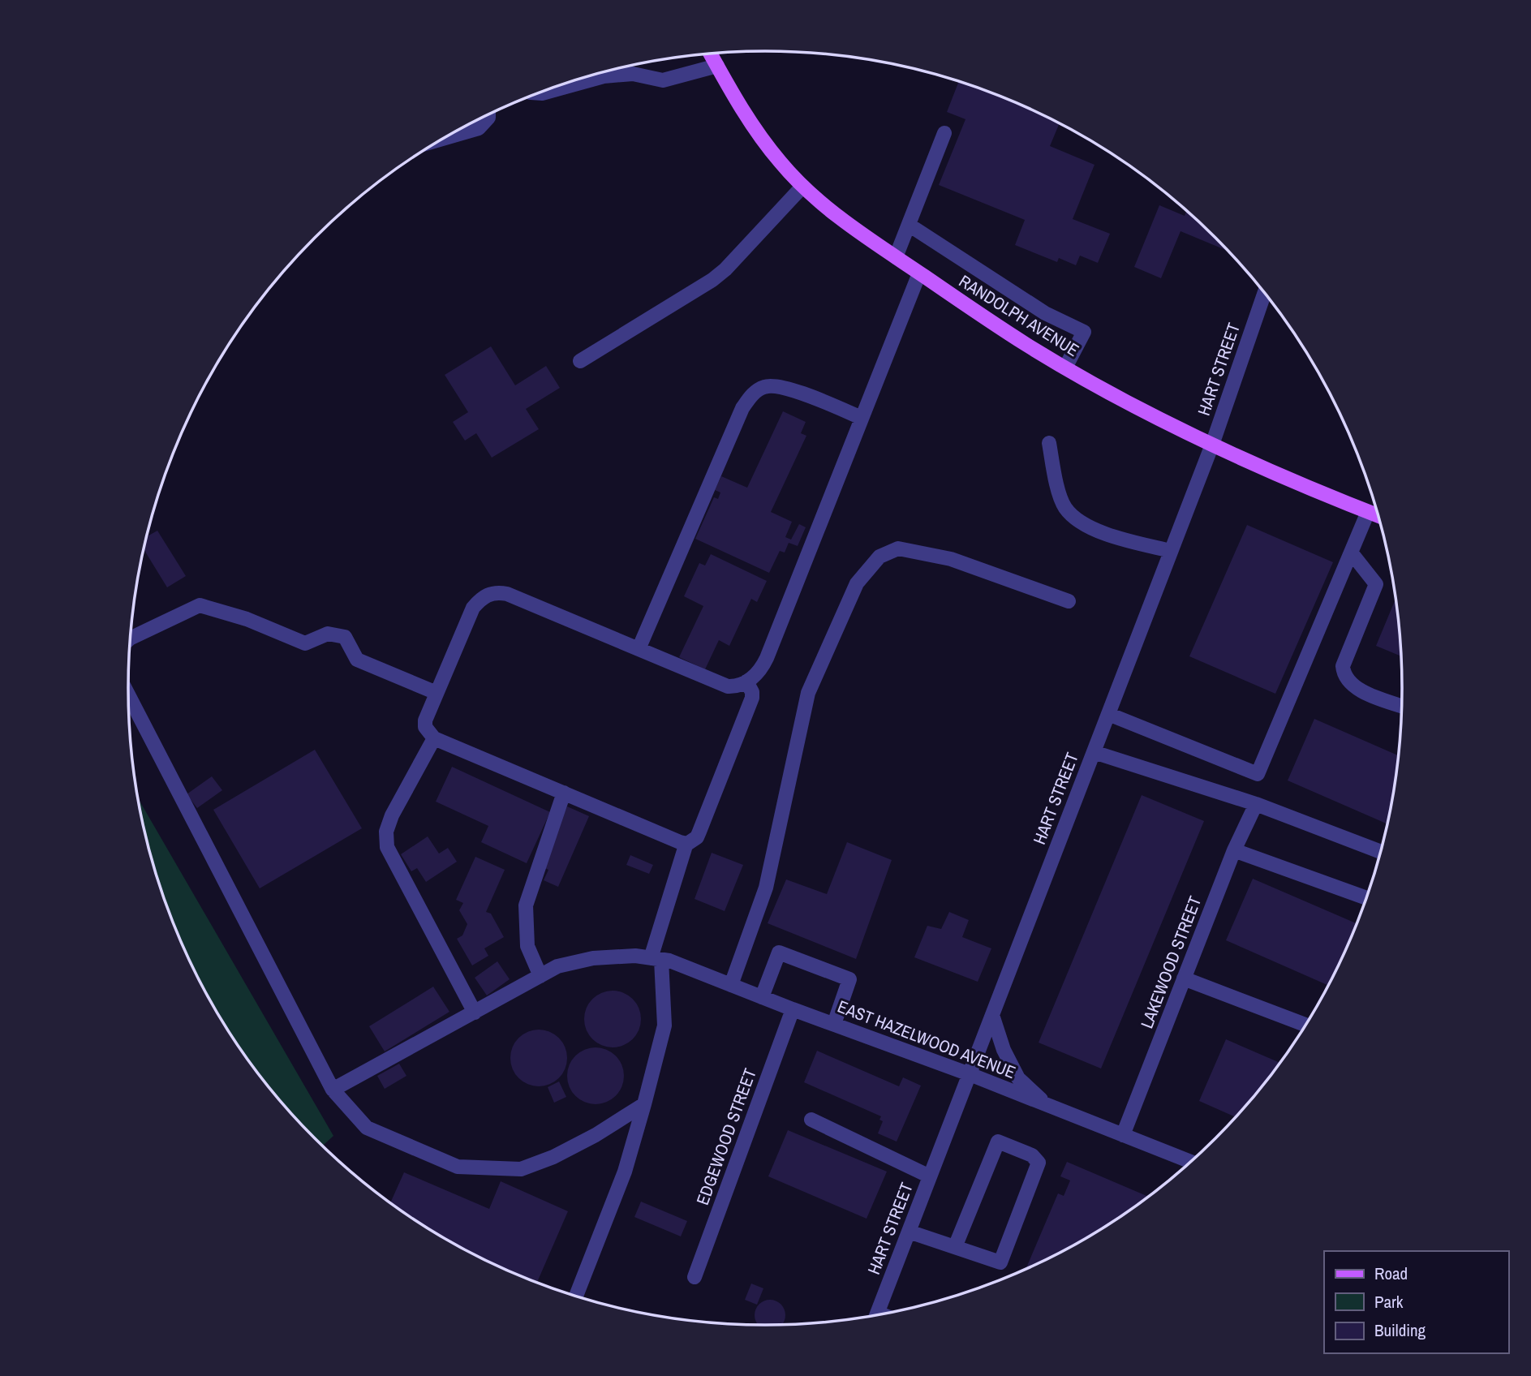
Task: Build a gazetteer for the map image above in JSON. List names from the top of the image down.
{
  "streets": {
    "main road": ["RANDOLPH AVENUE"],
    "street": [
      "HART STREET",
      "LAKEWOOD STREET",
      "EAST HAZELWOOD AVENUE",
      "EDGEWOOD STREET"
    ]
  },
  "crossings": [
    ["RANDOLPH AVENUE", "HART STREET"],
    ["HART STREET", "EAST HAZELWOOD AVENUE"],
    ["LAKEWOOD STREET", "EAST HAZELWOOD AVENUE"],
    ["EAST HAZELWOOD AVENUE", "EDGEWOOD STREET"]
  ],
  "legend": ["Road", "Park", "Building"]
}
